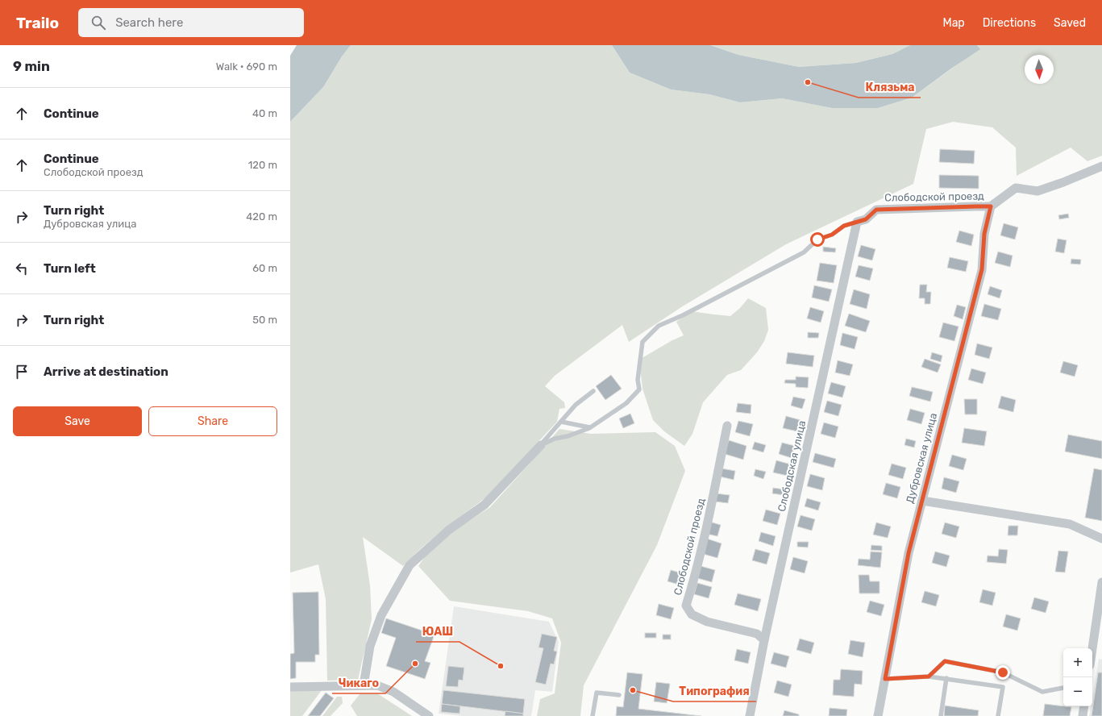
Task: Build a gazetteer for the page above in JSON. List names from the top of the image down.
{
  "streets": {
    "street": ["Слободской проезд", "Дубровская улица", "Слободская улица"]
  },
  "crossings": [
    ["Слободской проезд", "Дубровская улица"],
    ["Слободской проезд", "Слободская улица"]
  ],
  "places": [
    "Клязьма",
    "Чикаго",
    "ЮАШ",
    "Типография"
  ],
  "north": "bottom",
  "page": {
    "header": "Trailo",
    "search": "Search here",
    "nav": ["Map", "Directions", "Saved"],
    "heading": ["9 min", "Walk · 690 m"],
    "list": [
      ["Continue", "40 m"],
      ["Continue", "Слободской проезд", "120 m"],
      ["Turn right", "Дубровская улица", "420 m"],
      ["Turn left", "60 m"],
      ["Turn right", "50 m"],
      "Arrive at destination"
    ],
    "buttons": ["Save", "Share"],
    "map_buttons": ["+", "−"]
  }
}
